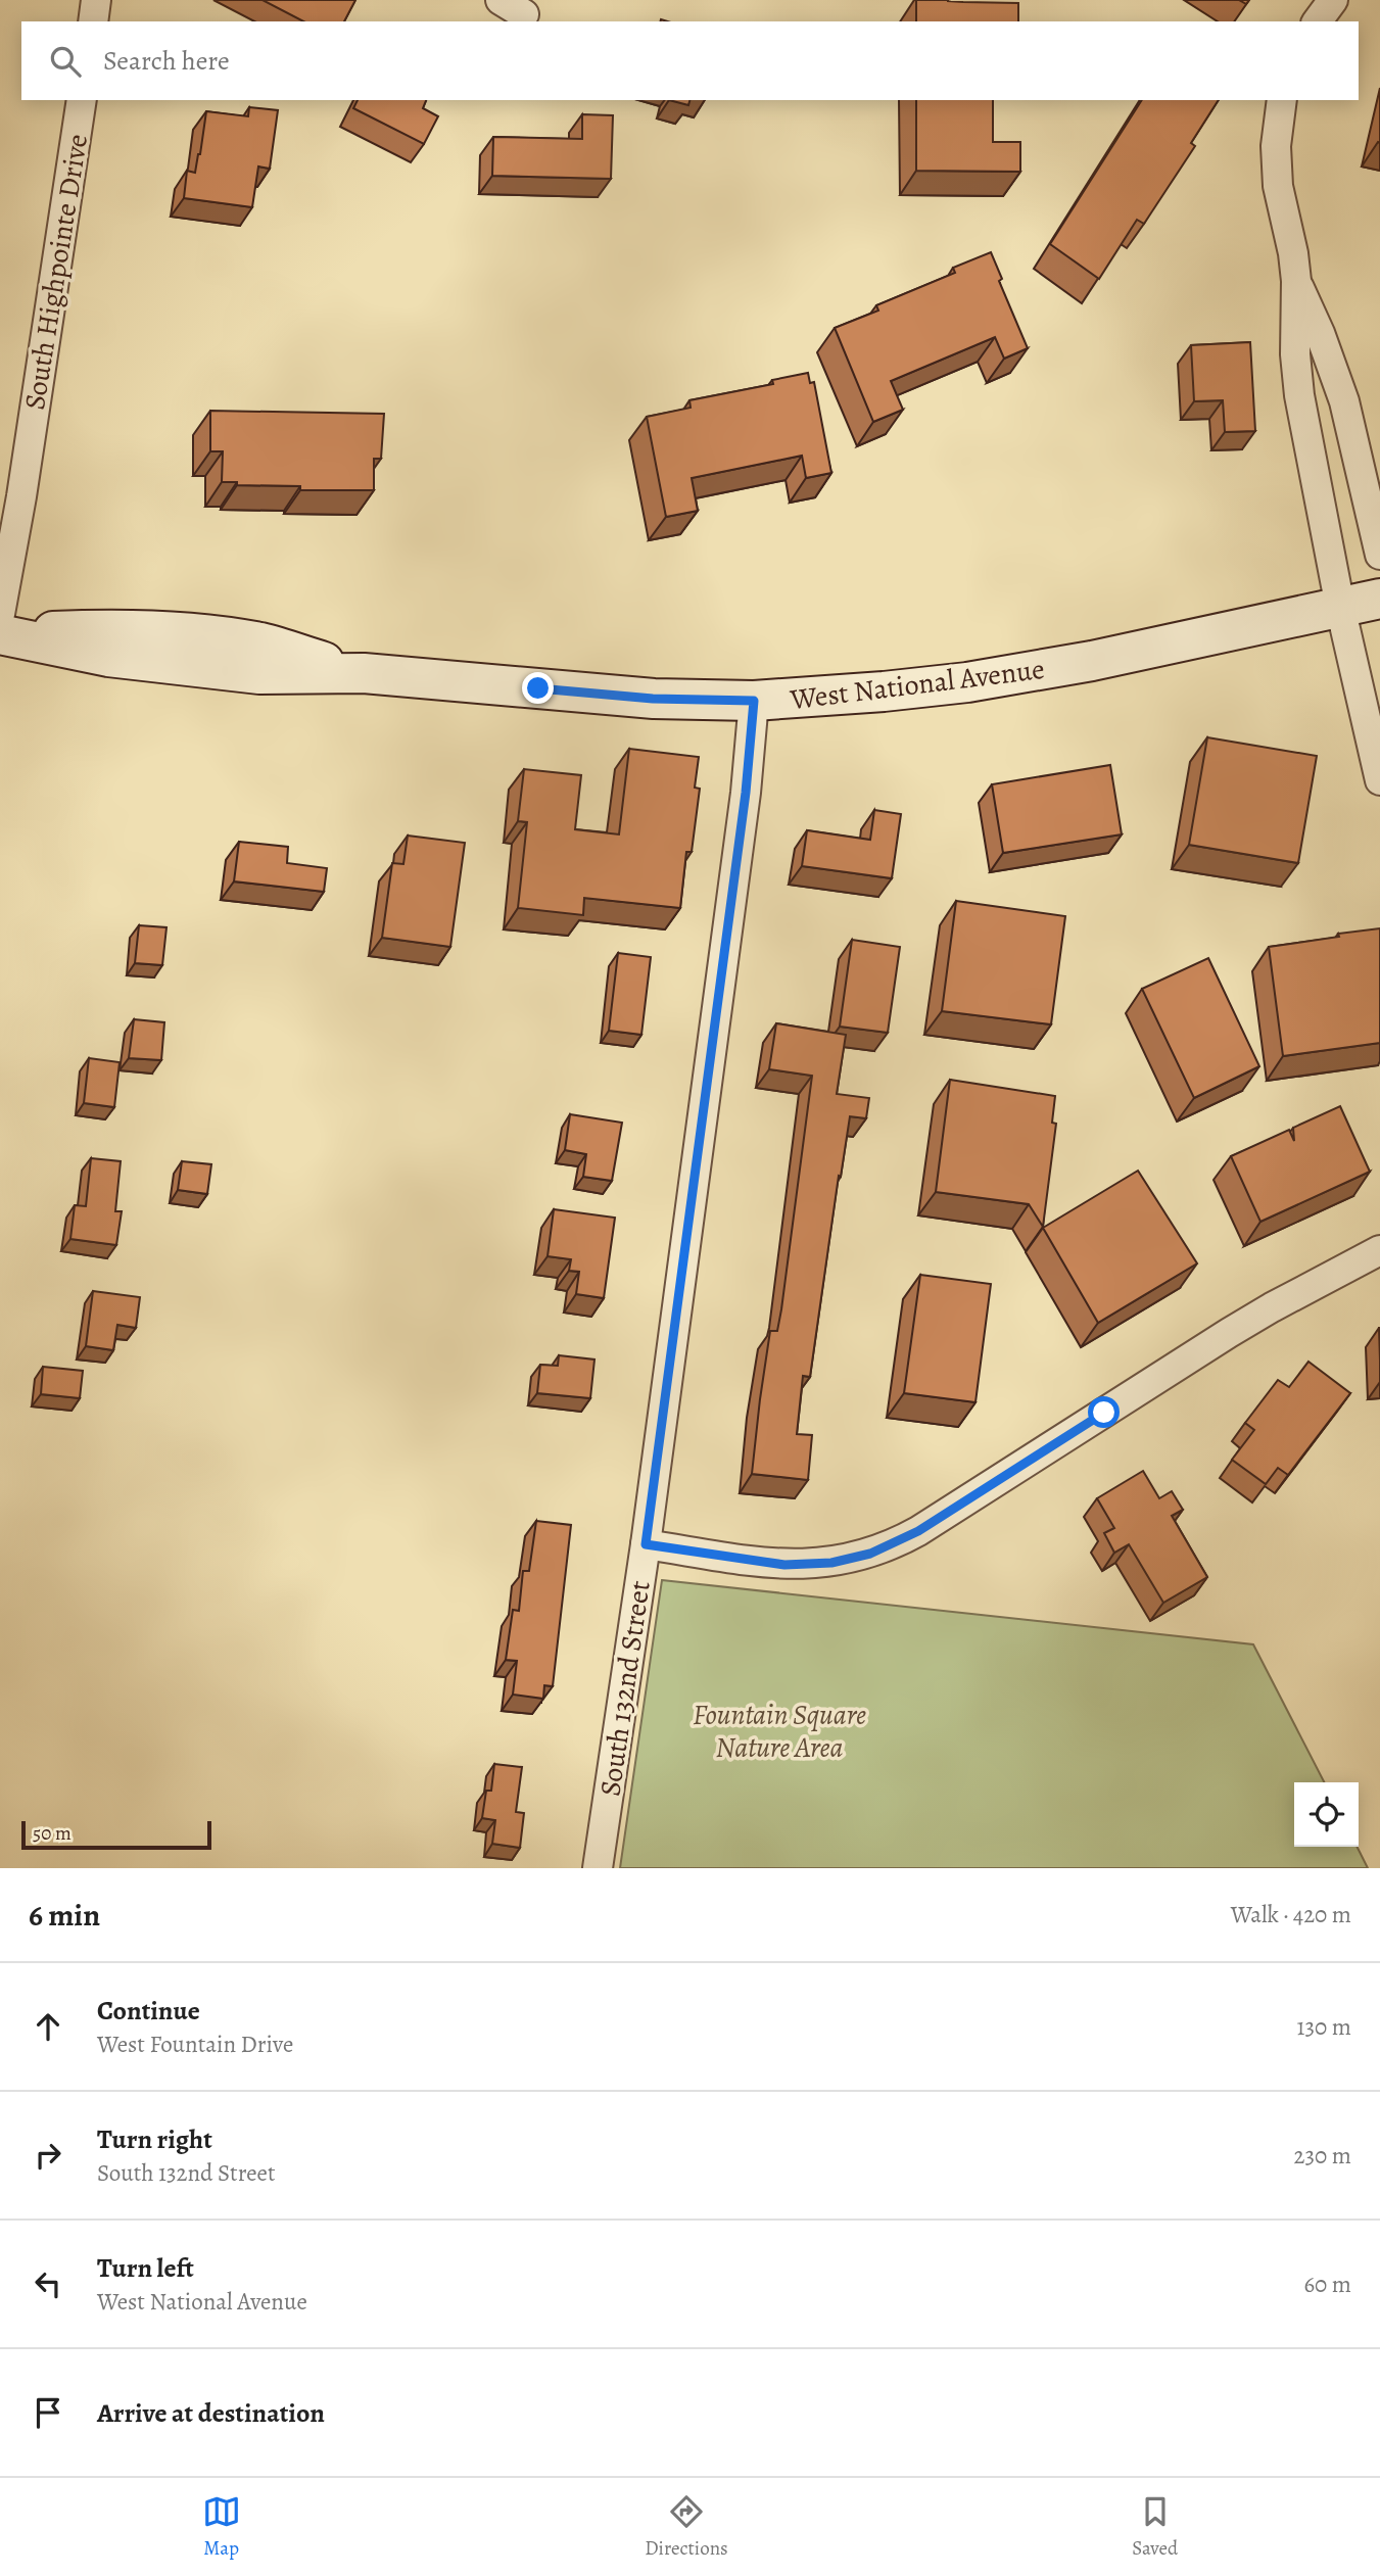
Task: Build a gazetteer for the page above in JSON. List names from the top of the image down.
{
  "streets": {
    "main road": ["West National Avenue"],
    "street": ["South Highpointe Drive", "South 132nd Street"]
  },
  "crossings": [
    ["West National Avenue", "South 132nd Street"]
  ],
  "parks": ["Fountain Square Nature Area"],
  "scale_bar": "50 m",
  "page": {
    "search": "Search here",
    "scale": "50 m",
    "heading": ["6 min", "Walk · 420 m"],
    "list": [
      ["Continue", "West Fountain Drive", "130 m"],
      ["Turn right", "South 132nd Street", "230 m"],
      ["Turn left", "West National Avenue", "60 m"],
      "Arrive at destination"
    ],
    "nav": ["Map", "Directions", "Saved"]
  }
}
